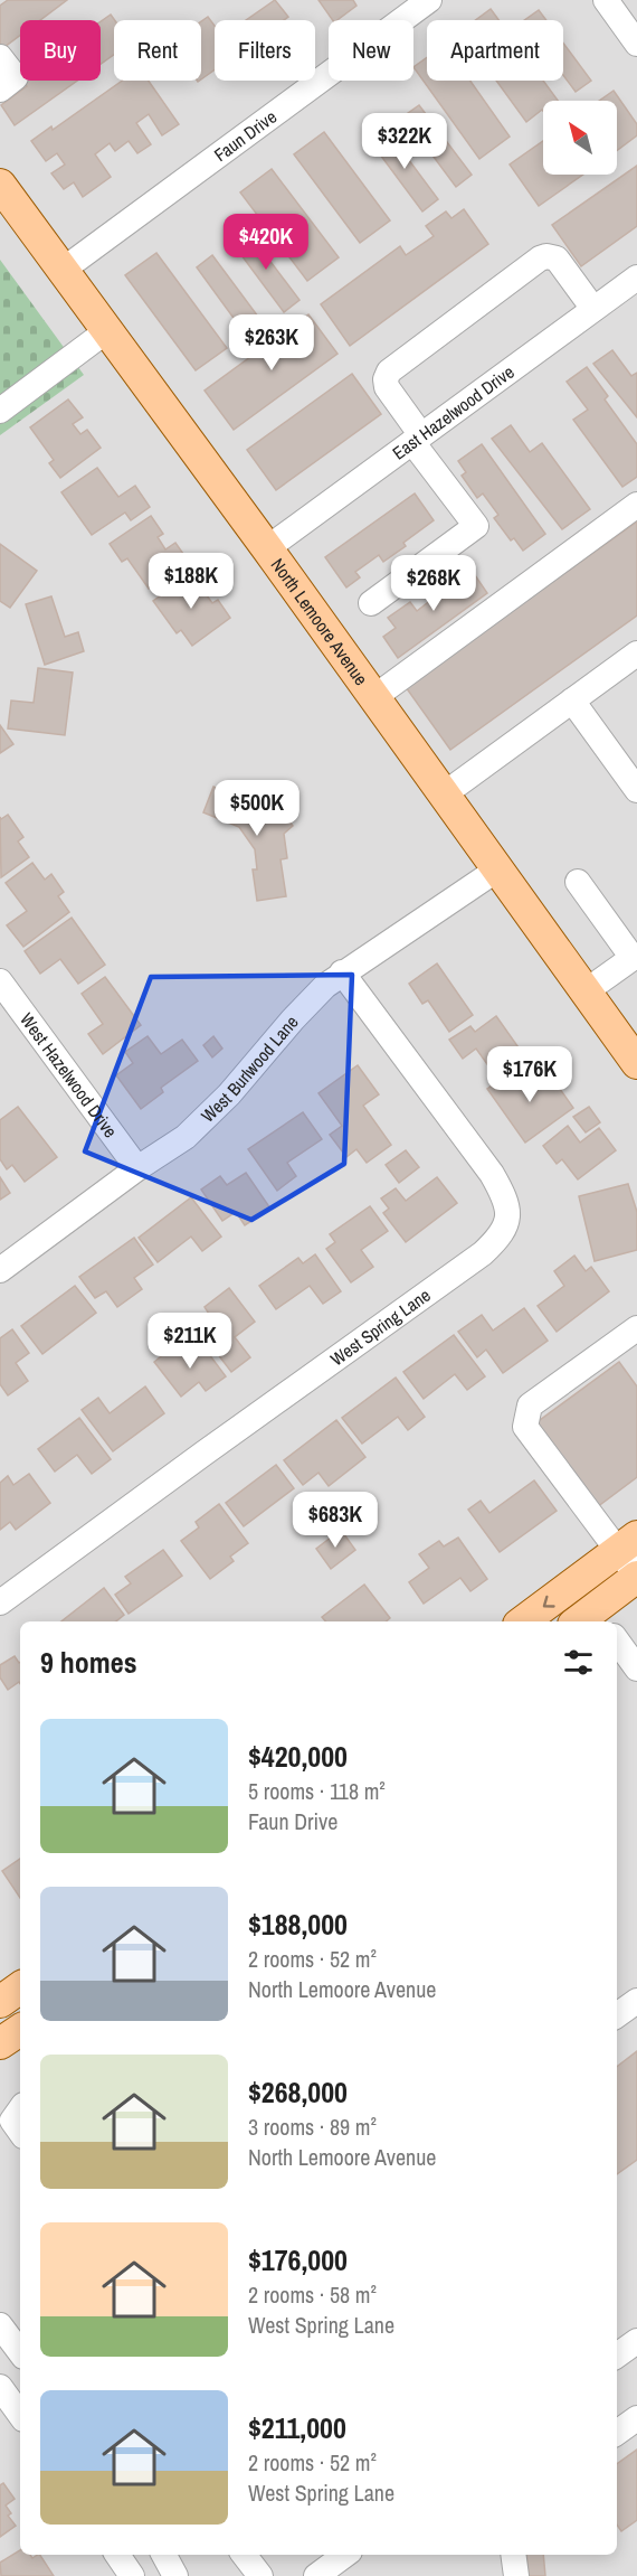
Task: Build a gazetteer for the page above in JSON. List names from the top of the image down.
{
  "streets": {
    "main road": ["North Lemoore Avenue"],
    "street": [
      "Faun Drive",
      "East Hazelwood Drive",
      "West Burlwood Lane",
      "West Hazelwood Drive",
      "West Spring Lane"
    ]
  },
  "crossings": [
    ["Faun Drive", "North Lemoore Avenue"],
    ["East Hazelwood Drive", "North Lemoore Avenue"],
    ["North Lemoore Avenue", "West Burlwood Lane"],
    ["West Burlwood Lane", "West Hazelwood Drive"],
    ["West Burlwood Lane", "West Spring Lane"]
  ],
  "north": "top left",
  "page": {
    "chip": [
      "Buy",
      "Rent",
      "Filters",
      "New",
      "Apartment"
    ],
    "price": [
      "$322K",
      "$420K",
      "$263K",
      "$188K",
      "$268K",
      "$500K",
      "$176K",
      "$211K",
      "$683K"
    ],
    "heading": "9 homes",
    "list": [
      {
        "name": "$420,000",
        "note": "5 rooms · 118 m² · Faun Drive"
      },
      {
        "name": "$188,000",
        "note": "2 rooms · 52 m² · North Lemoore Avenue"
      },
      {
        "name": "$268,000",
        "note": "3 rooms · 89 m² · North Lemoore Avenue"
      },
      {
        "name": "$176,000",
        "note": "2 rooms · 58 m² · West Spring Lane"
      },
      {
        "name": "$211,000",
        "note": "2 rooms · 52 m² · West Spring Lane"
      }
    ]
  }
}
